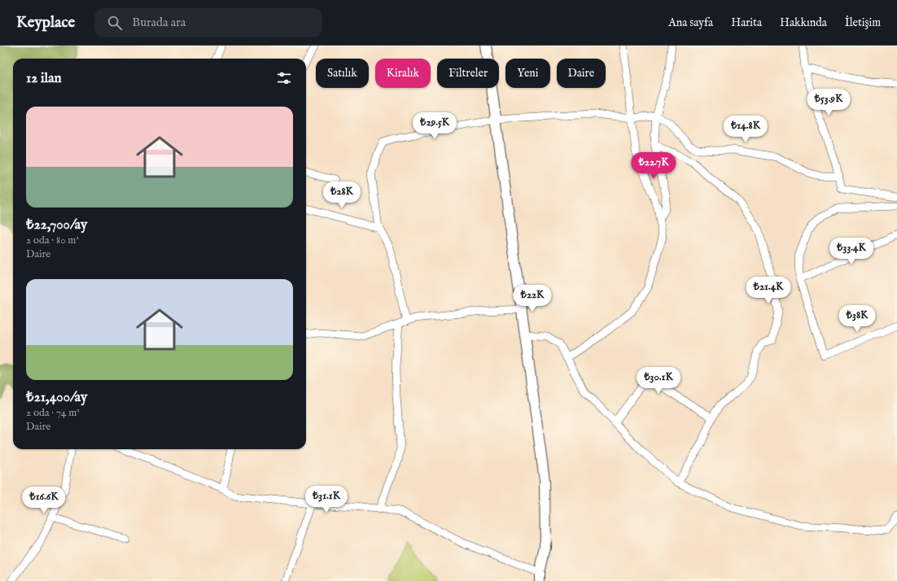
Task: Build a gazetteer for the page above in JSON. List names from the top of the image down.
{
  "page": {
    "header": "Keyplace",
    "search": "Burada ara",
    "nav": [
      "Ana sayfa",
      "Harita",
      "Hakkında",
      "İletişim"
    ],
    "chip": [
      "Satılık",
      "Kiralık",
      "Filtreler",
      "Yeni",
      "Daire"
    ],
    "heading": "12 ilan",
    "price": [
      "₺53.9K",
      "₺29.5K",
      "₺14.8K",
      "₺22.7K",
      "₺28K",
      "₺33.4K",
      "₺21.4K",
      "₺22K",
      "₺38K",
      "₺30.1K",
      "₺31.1K",
      "₺16.6K"
    ],
    "list": [
      {
        "name": "₺22,700/ay",
        "note": "2 oda · 80 m² · Daire"
      },
      {
        "name": "₺21,400/ay",
        "note": "2 oda · 74 m² · Daire"
      }
    ]
  }
}
